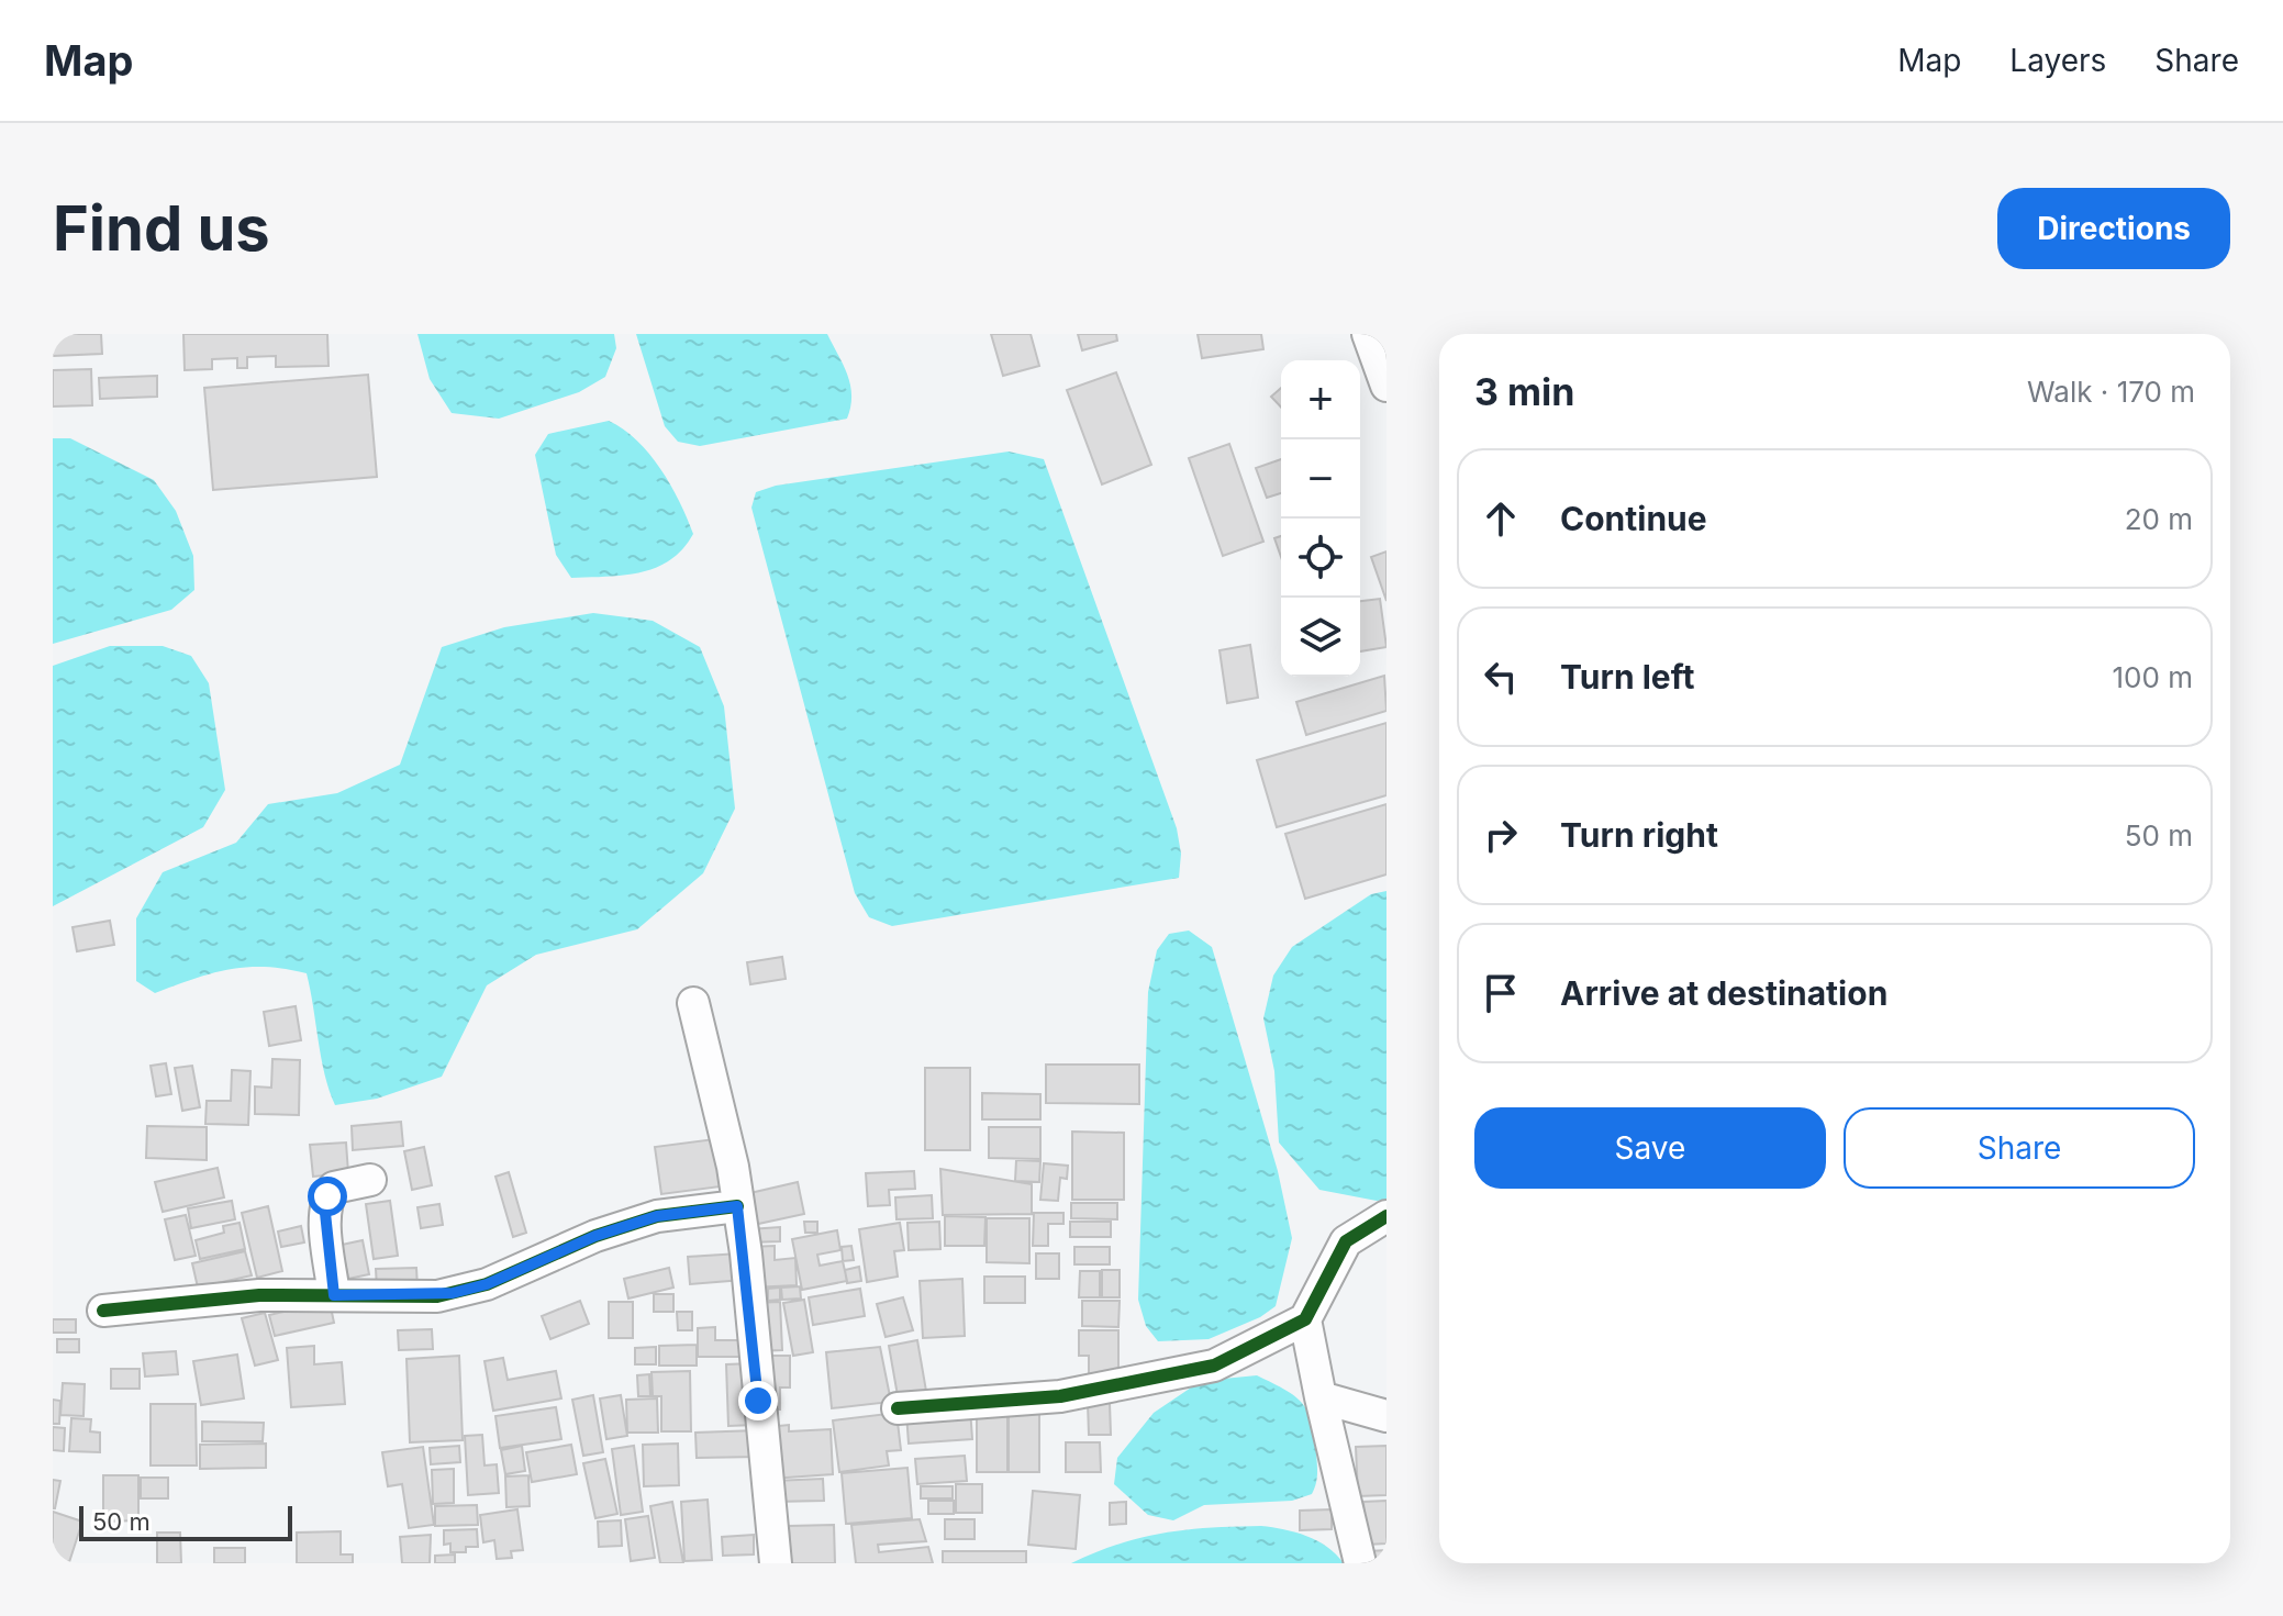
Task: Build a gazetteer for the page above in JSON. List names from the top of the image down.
{
  "scale_bar": "50 m",
  "page": {
    "header": "Map",
    "nav": ["Map", "Layers", "Share"],
    "buttons": [
      "Directions",
      ["Save", "Share"]
    ],
    "title": "Find us",
    "heading": ["3 min", "Walk · 170 m"],
    "map_buttons": ["+", "−"],
    "list": [
      ["Continue", "20 m"],
      ["Turn left", "100 m"],
      ["Turn right", "50 m"],
      "Arrive at destination"
    ],
    "scale": "50 m"
  }
}
